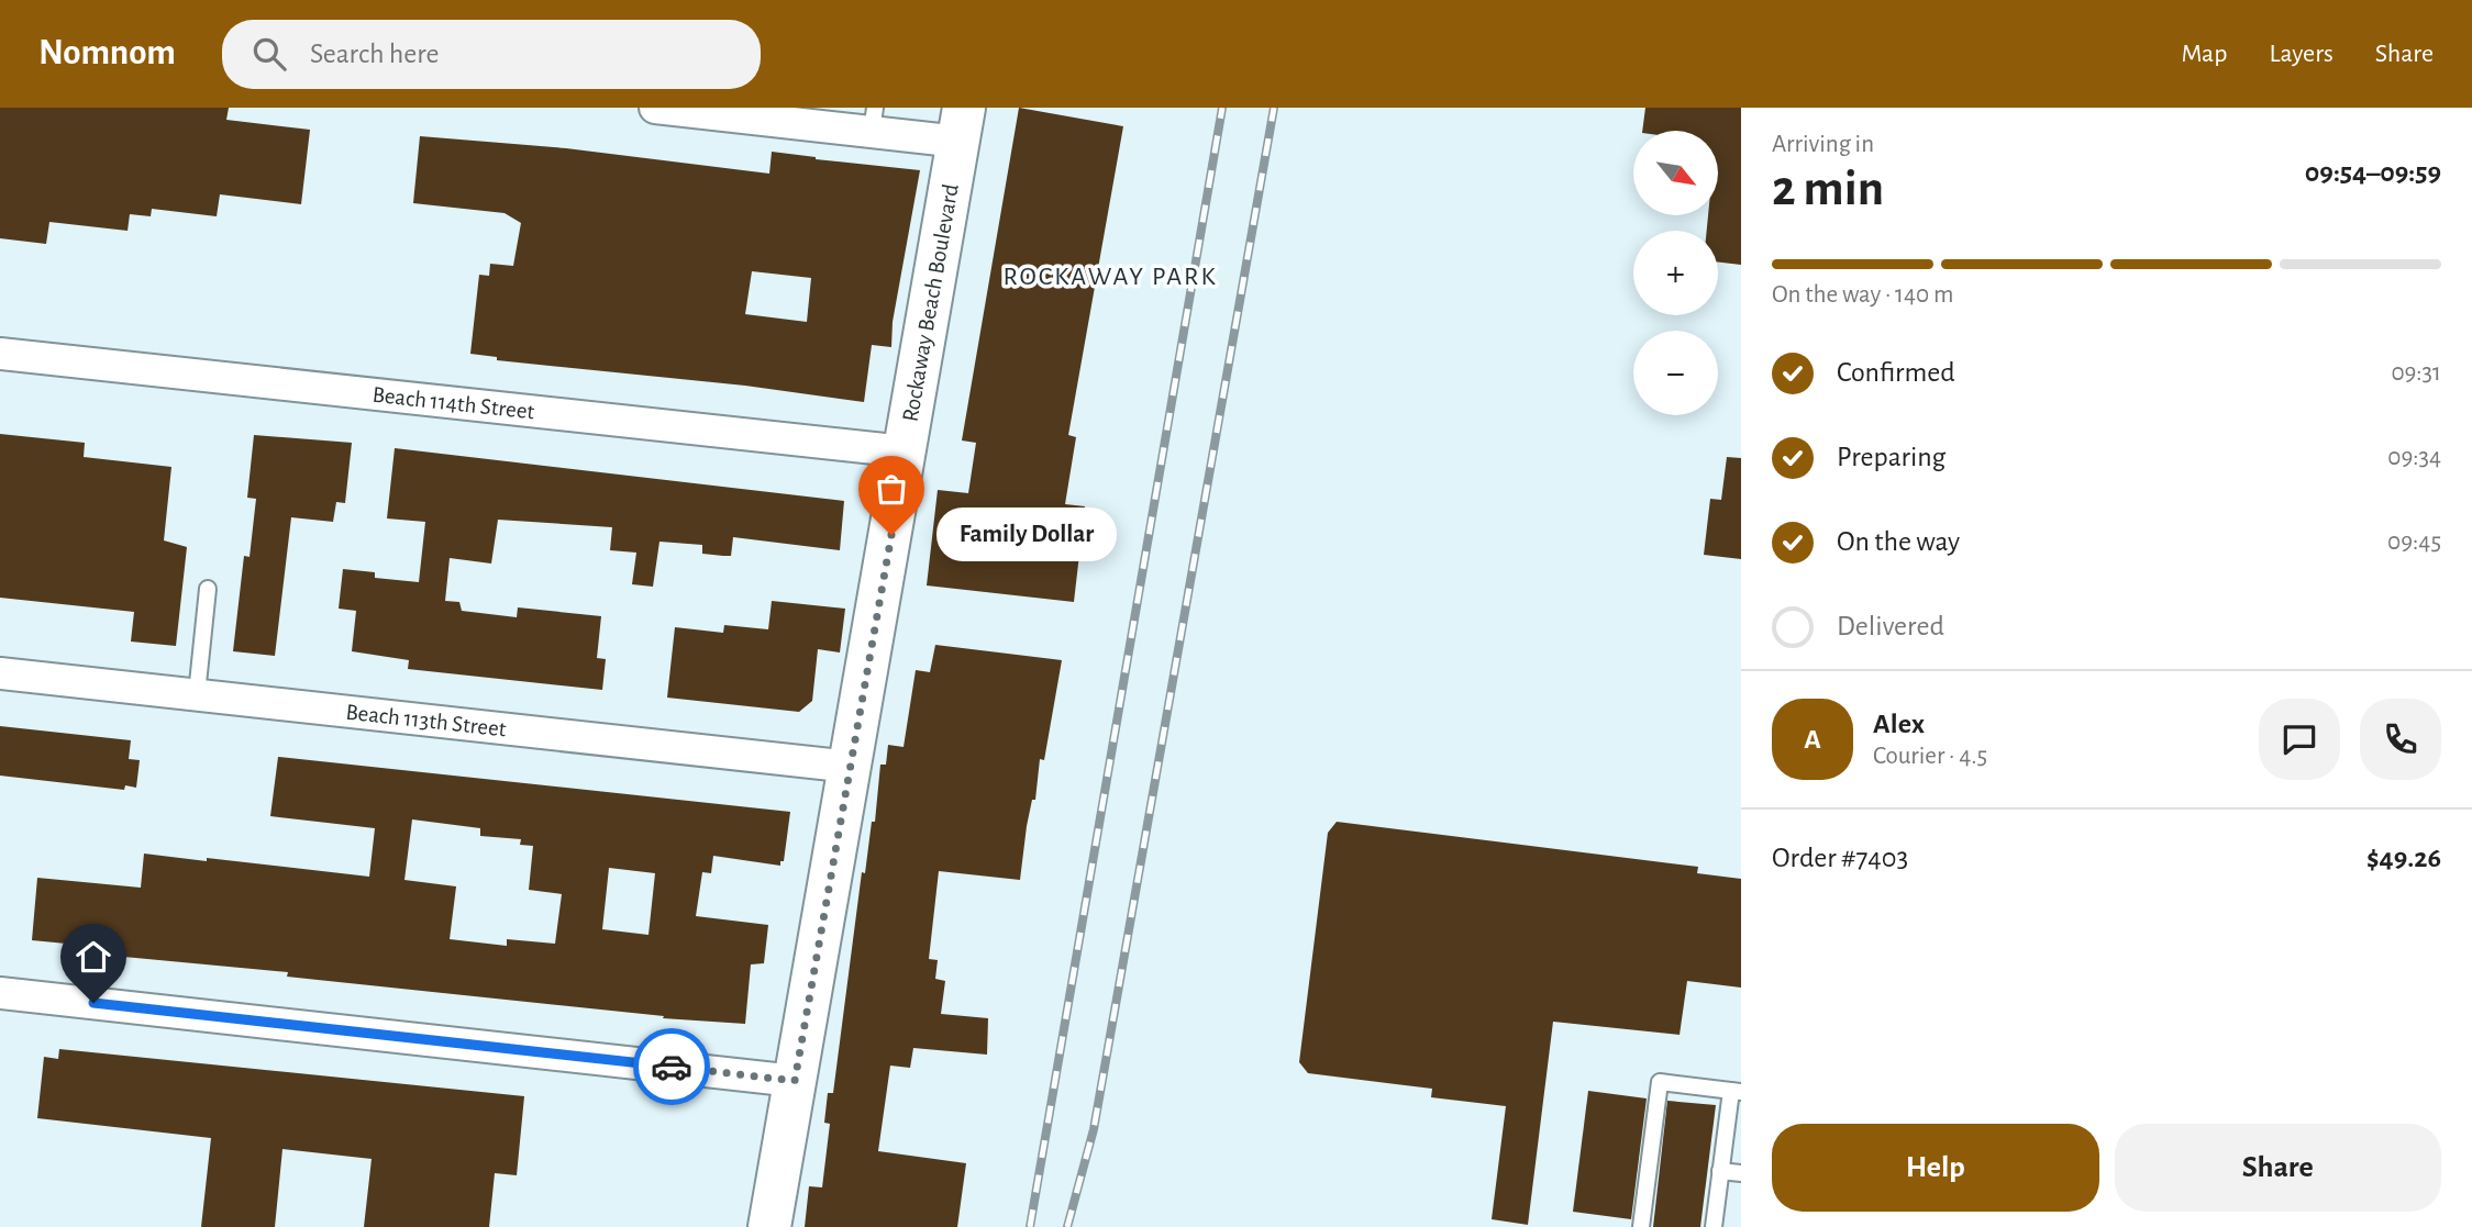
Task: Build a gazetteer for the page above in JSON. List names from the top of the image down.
{
  "streets": {
    "street": ["Rockaway Beach Boulevard", "Beach 114th Street", "Beach 113th Street"]
  },
  "crossings": [
    ["Rockaway Beach Boulevard", "Beach 114th Street"],
    ["Rockaway Beach Boulevard", "Beach 113th Street"]
  ],
  "districts": ["ROCKAWAY PARK"],
  "places": ["Family Dollar"],
  "north": "bottom right",
  "page": {
    "header": "Nomnom",
    "search": "Search here",
    "nav": ["Map", "Layers", "Share"],
    "heading": ["2 min", "Arriving in", "09:54–09:59"],
    "panel": [
      "Alex",
      "Courier · 4.5",
      "Order #7403",
      "$49.26"
    ],
    "map_buttons": ["+", "−"],
    "bar": "On the way · 140 m",
    "list": [
      ["Confirmed", "09:31"],
      ["Preparing", "09:34"],
      ["On the way", "09:45"],
      "Delivered"
    ],
    "bubble": "Family Dollar",
    "round": "A",
    "buttons": ["Help", "Share"]
  }
}
